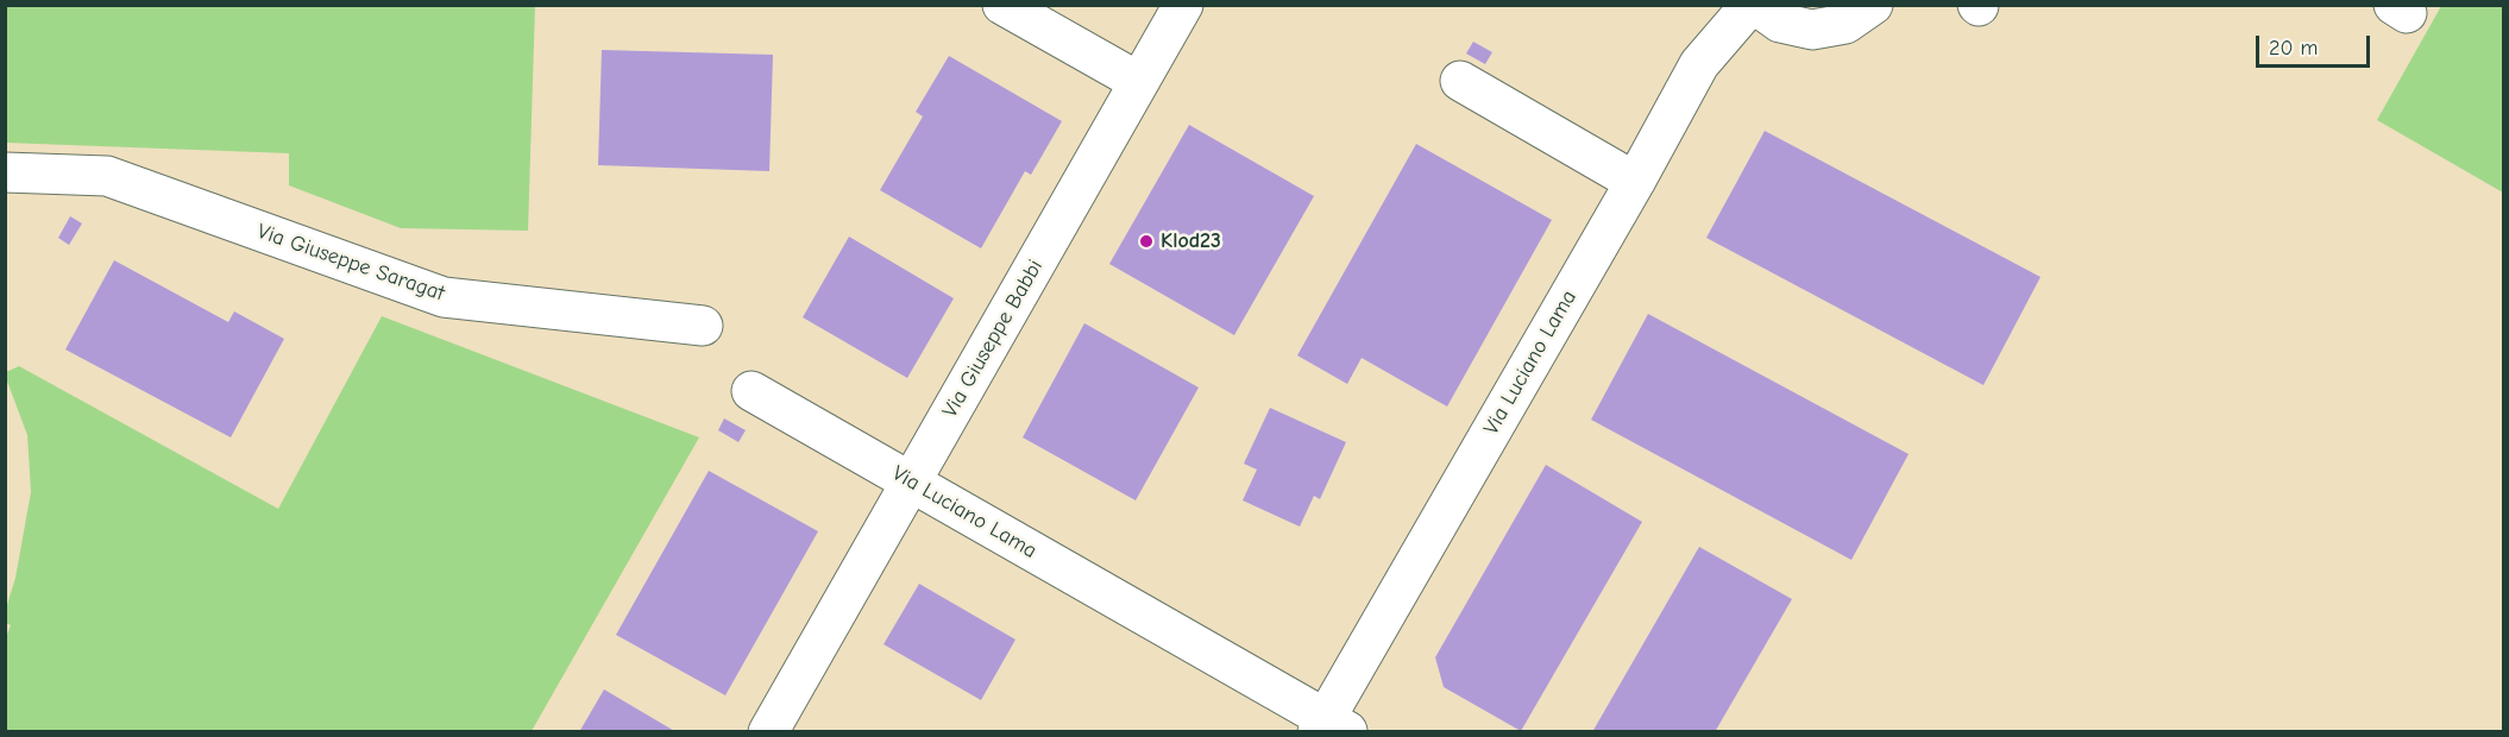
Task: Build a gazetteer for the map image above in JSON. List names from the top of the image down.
{
  "streets": {
    "street": ["Via Giuseppe Saragat", "Via Giuseppe Babbi", "Via Luciano Lama"]
  },
  "crossings": [
    ["Via Giuseppe Babbi", "Via Luciano Lama"]
  ],
  "places": ["Klod23"],
  "scale_bar": "20 m"
}
